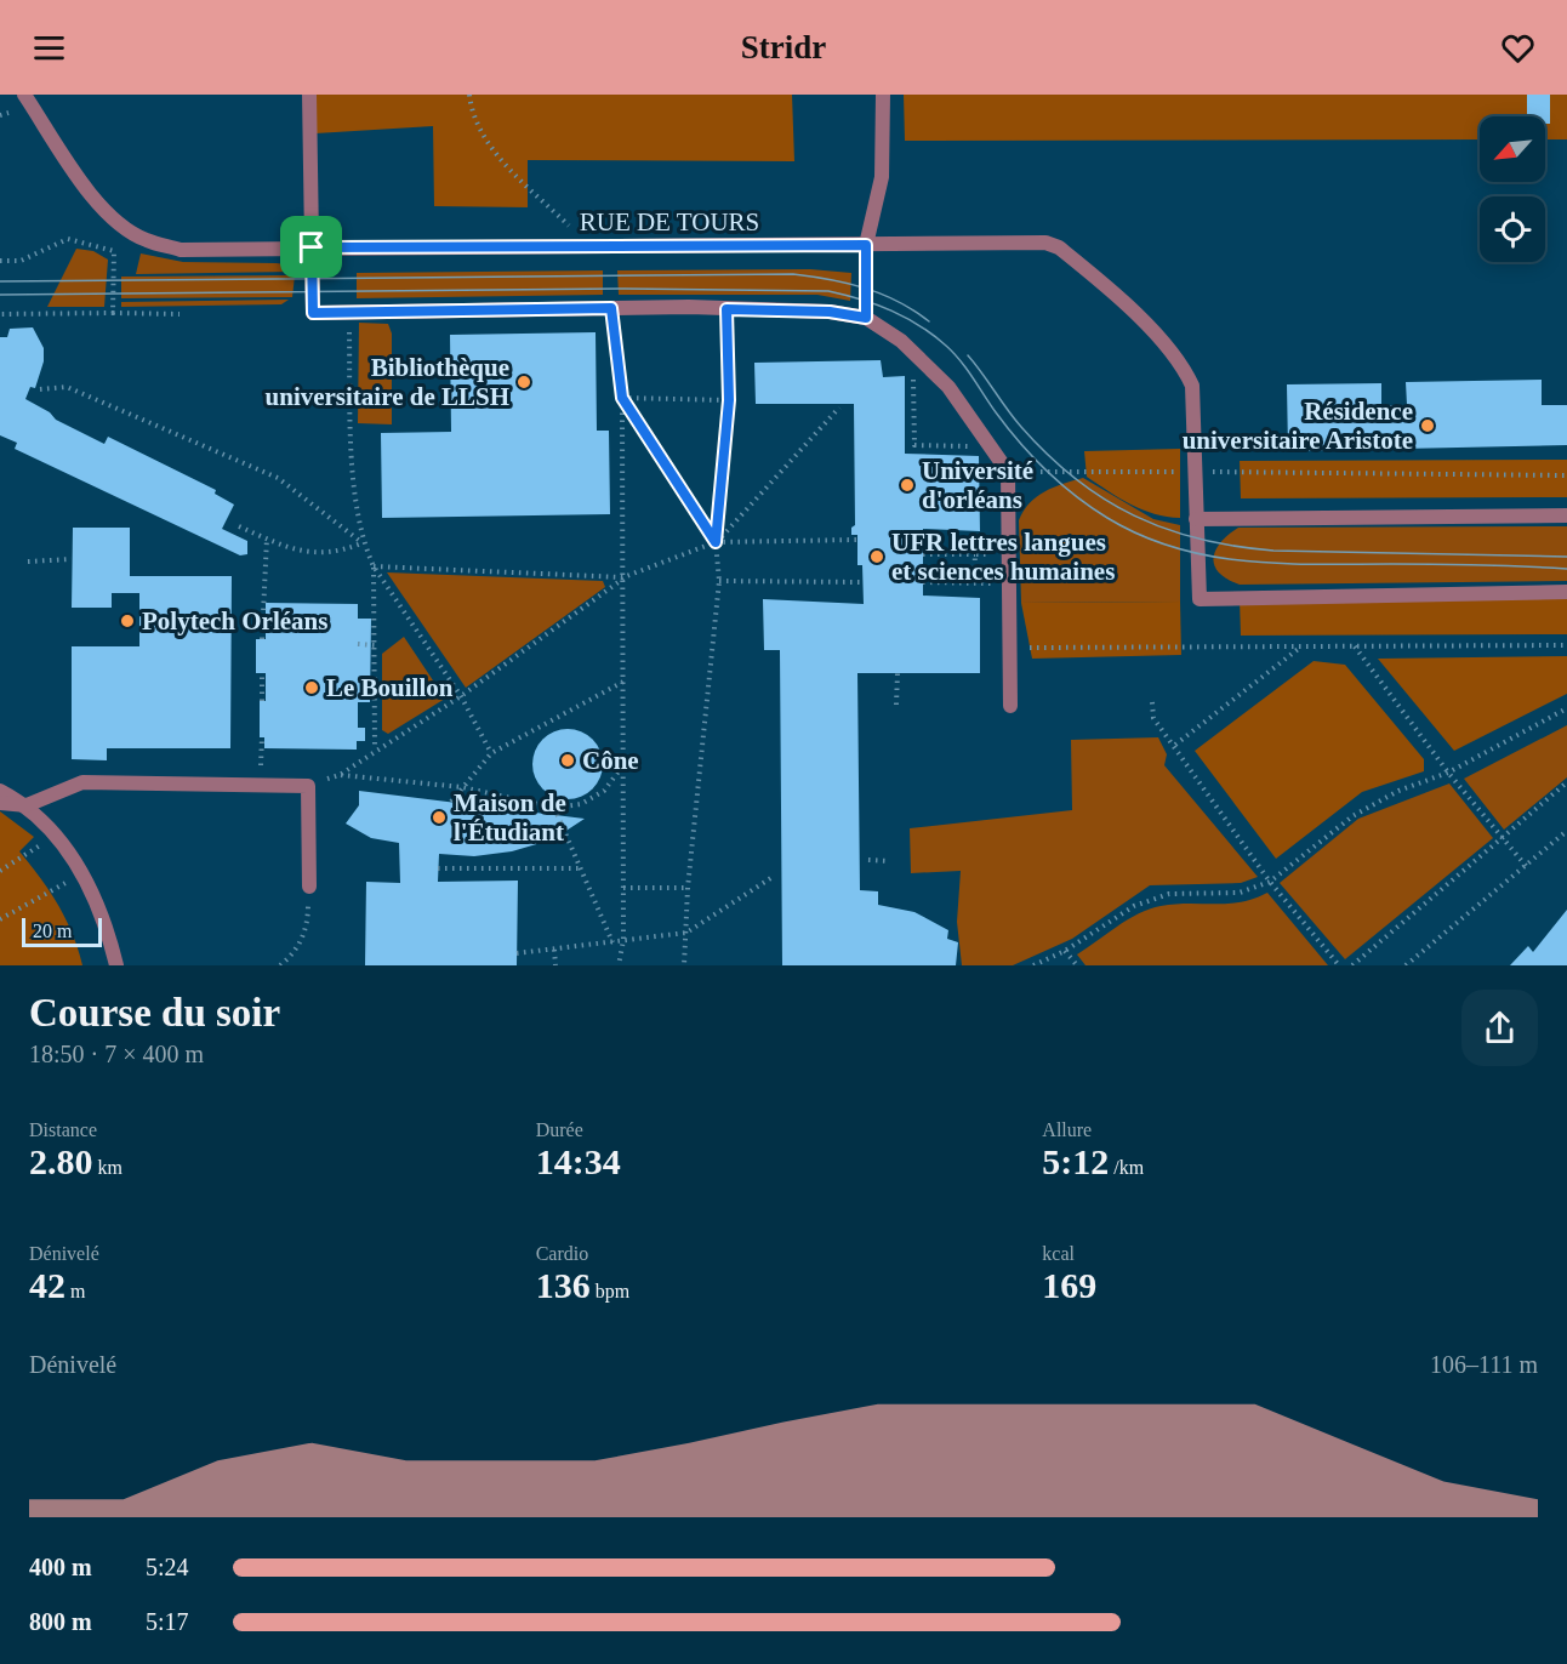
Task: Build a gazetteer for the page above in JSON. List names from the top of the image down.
{
  "streets": {
    "street": ["RUE DE TOURS"]
  },
  "places": [
    "Bibliothèque universitaire de LLSH",
    "Résidence universitaire Aristote",
    "Université d'orléans",
    "UFR lettres langues et sciences humaines",
    "Polytech Orléans",
    "Le Bouillon",
    "Cône",
    "Maison de l'Étudiant"
  ],
  "scale_bar": "20 m",
  "north": "bottom left",
  "page": {
    "header": "Stridr",
    "scale": "20 m",
    "heading": ["Course du soir", "18:50 · 7 × 400 m"],
    "stats": [
      ["Distance", "2.80 km"],
      ["Durée", "14:34"],
      ["Allure", "5:12 /km"],
      ["Dénivelé", "42 m"],
      ["Cardio", "136 bpm"],
      ["kcal", "169"]
    ],
    "chart": ["Dénivelé", "106–111 m"],
    "list": [
      {
        "name": "400 m",
        "note": "5:24"
      },
      {
        "name": "800 m",
        "note": "5:17"
      }
    ]
  }
}
